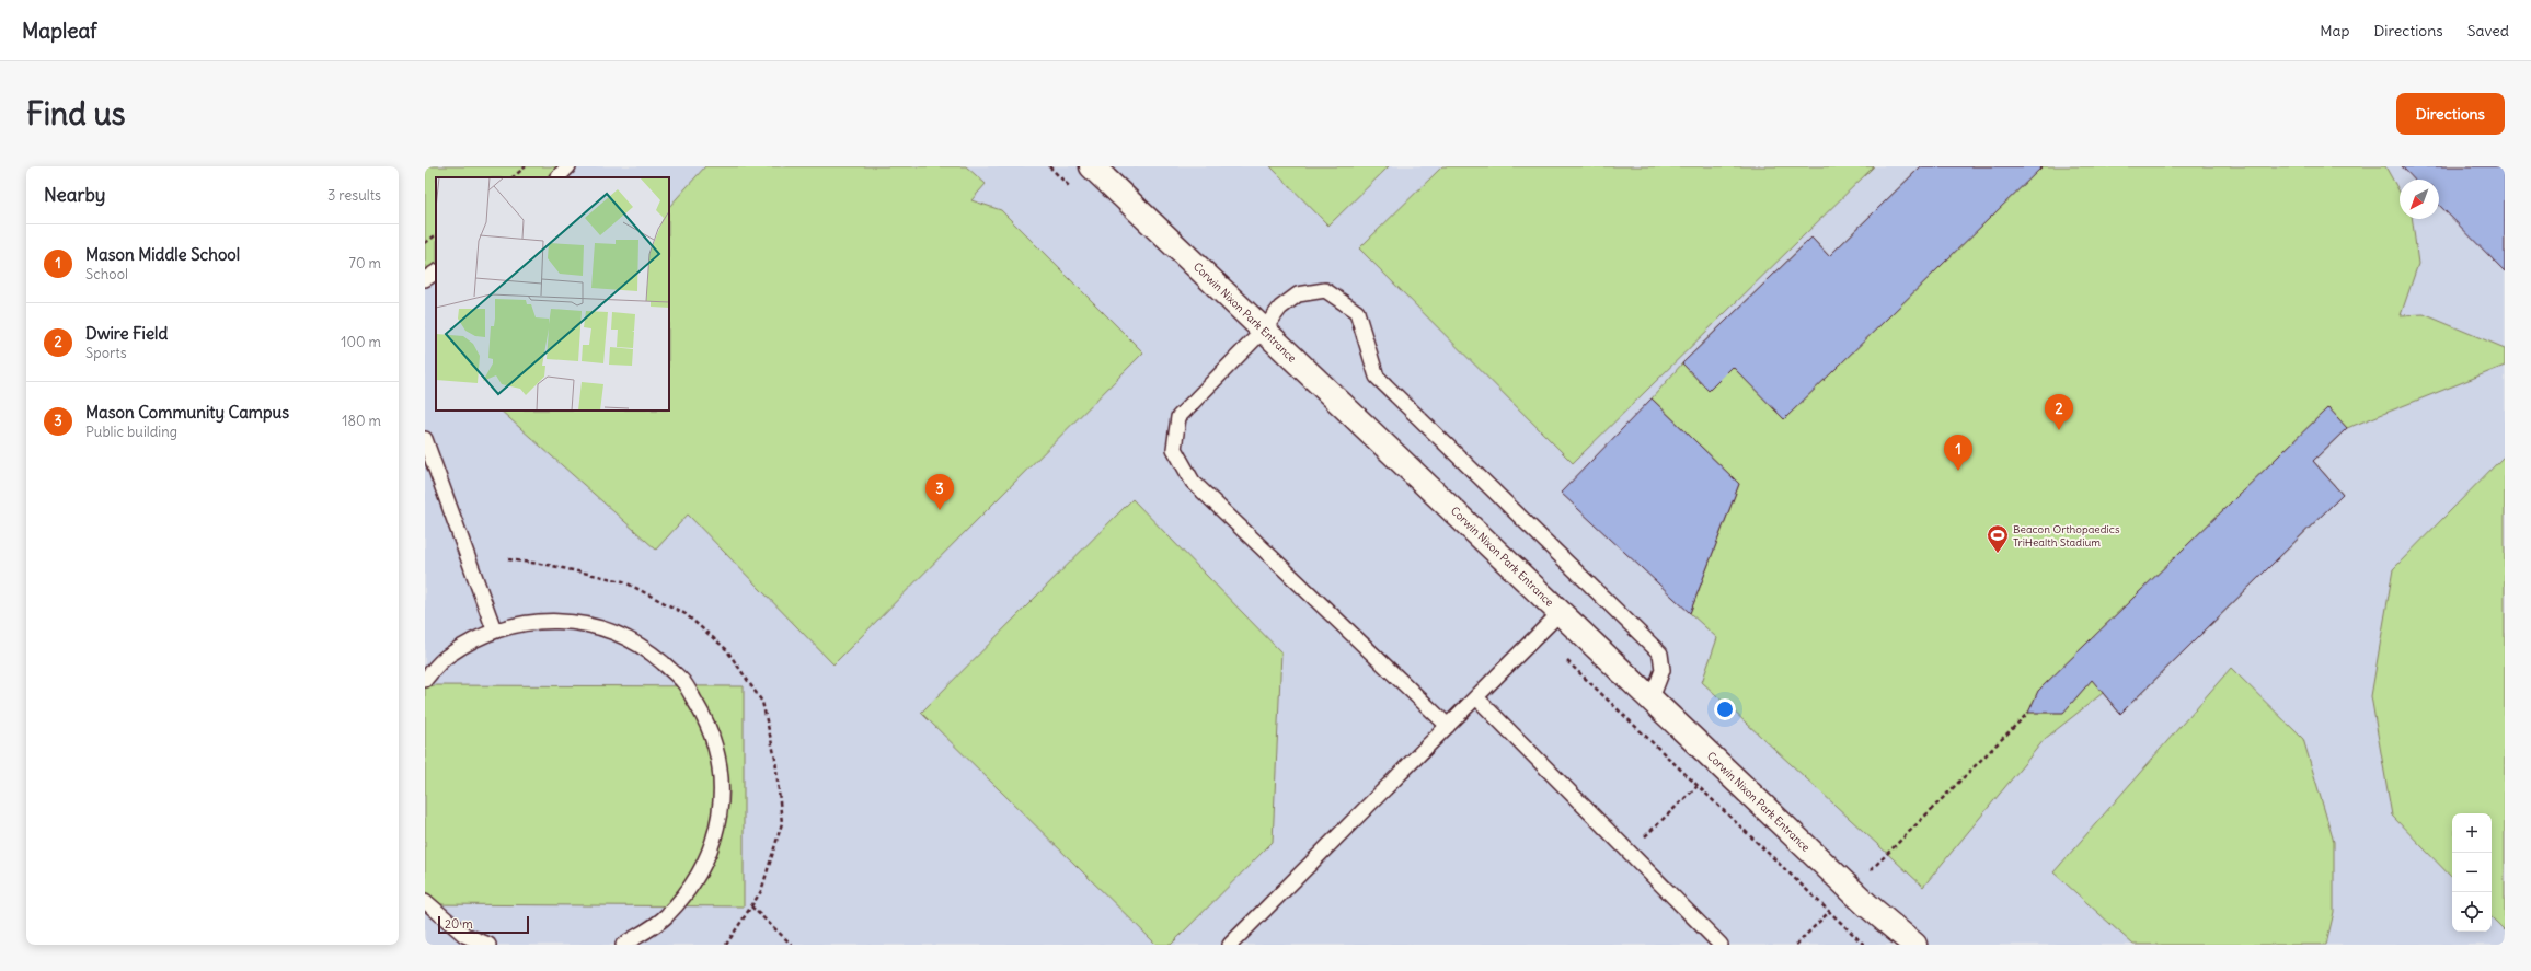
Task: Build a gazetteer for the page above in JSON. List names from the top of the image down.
{
  "streets": {
    "street": ["Corwin Nixon Park Entrance"]
  },
  "places": {
    "sports": ["Beacon Orthopaedics TriHealth Stadium"]
  },
  "scale_bar": "20 m",
  "north": "bottom left",
  "page": {
    "header": "Mapleaf",
    "nav": ["Map", "Directions", "Saved"],
    "buttons": "Directions",
    "title": "Find us",
    "heading": ["Nearby", "3 results"],
    "list": [
      {
        "mark": "1",
        "name": "Mason Middle School",
        "note": "School",
        "value": "70 m"
      },
      {
        "mark": "2",
        "name": "Dwire Field",
        "note": "Sports",
        "value": "100 m"
      },
      {
        "mark": "3",
        "name": "Mason Community Campus",
        "note": "Public building",
        "value": "180 m"
      }
    ],
    "pins": ["2", "1", "3"],
    "map_buttons": ["+", "−"],
    "scale": "20 m"
  }
}
